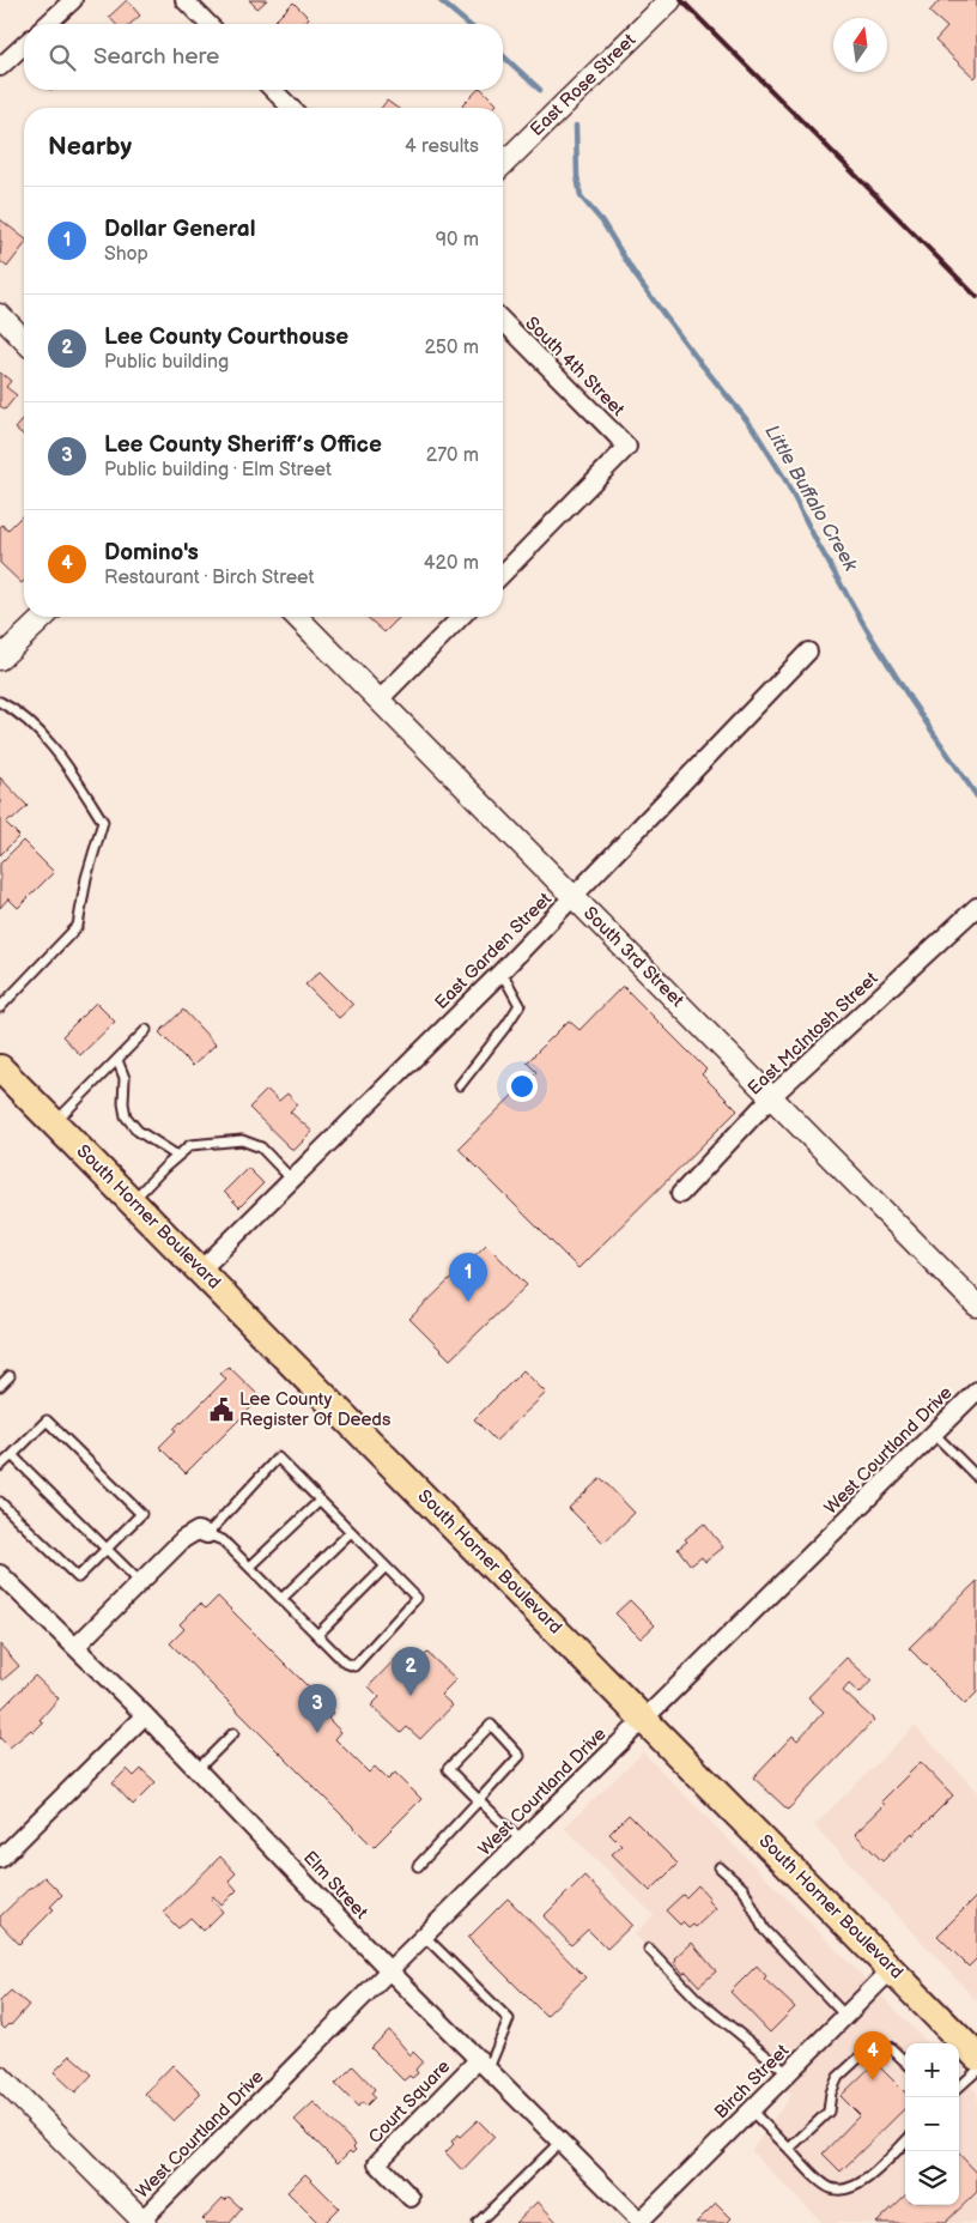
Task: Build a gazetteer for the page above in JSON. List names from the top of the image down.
{
  "streets": {
    "main road": ["South Horner Boulevard"],
    "street": [
      "East Rose Street",
      "South 4th Street",
      "East Garden Street",
      "South 3rd Street",
      "East McIntosh Street",
      "West Courtland Drive",
      "Elm Street",
      "Birch Street",
      "Court Square"
    ]
  },
  "crossings": [
    ["East Garden Street", "South 3rd Street"],
    ["East Garden Street", "South Horner Boulevard"],
    ["South 3rd Street", "East McIntosh Street"],
    ["South Horner Boulevard", "West Courtland Drive"],
    ["South Horner Boulevard", "Birch Street"],
    ["West Courtland Drive", "Elm Street"],
    ["Elm Street", "Birch Street"],
    ["Elm Street", "Court Square"]
  ],
  "water": ["Little Buffalo Creek"],
  "places": {
    "public building": ["Lee County Register Of Deeds"]
  },
  "north": "top",
  "page": {
    "search": "Search here",
    "heading": ["Nearby", "4 results"],
    "list": [
      {
        "mark": "1",
        "name": "Dollar General",
        "note": "Shop",
        "value": "90 m"
      },
      {
        "mark": "2",
        "name": "Lee County Courthouse",
        "note": "Public building",
        "value": "250 m"
      },
      {
        "mark": "3",
        "name": "Lee County Sheriff’s Office",
        "note": "Public building · Elm Street",
        "value": "270 m"
      },
      {
        "mark": "4",
        "name": "Domino's",
        "note": "Restaurant · Birch Street",
        "value": "420 m"
      }
    ],
    "pins": [
      "1",
      "2",
      "3",
      "4"
    ],
    "map_buttons": ["+", "−"]
  }
}
